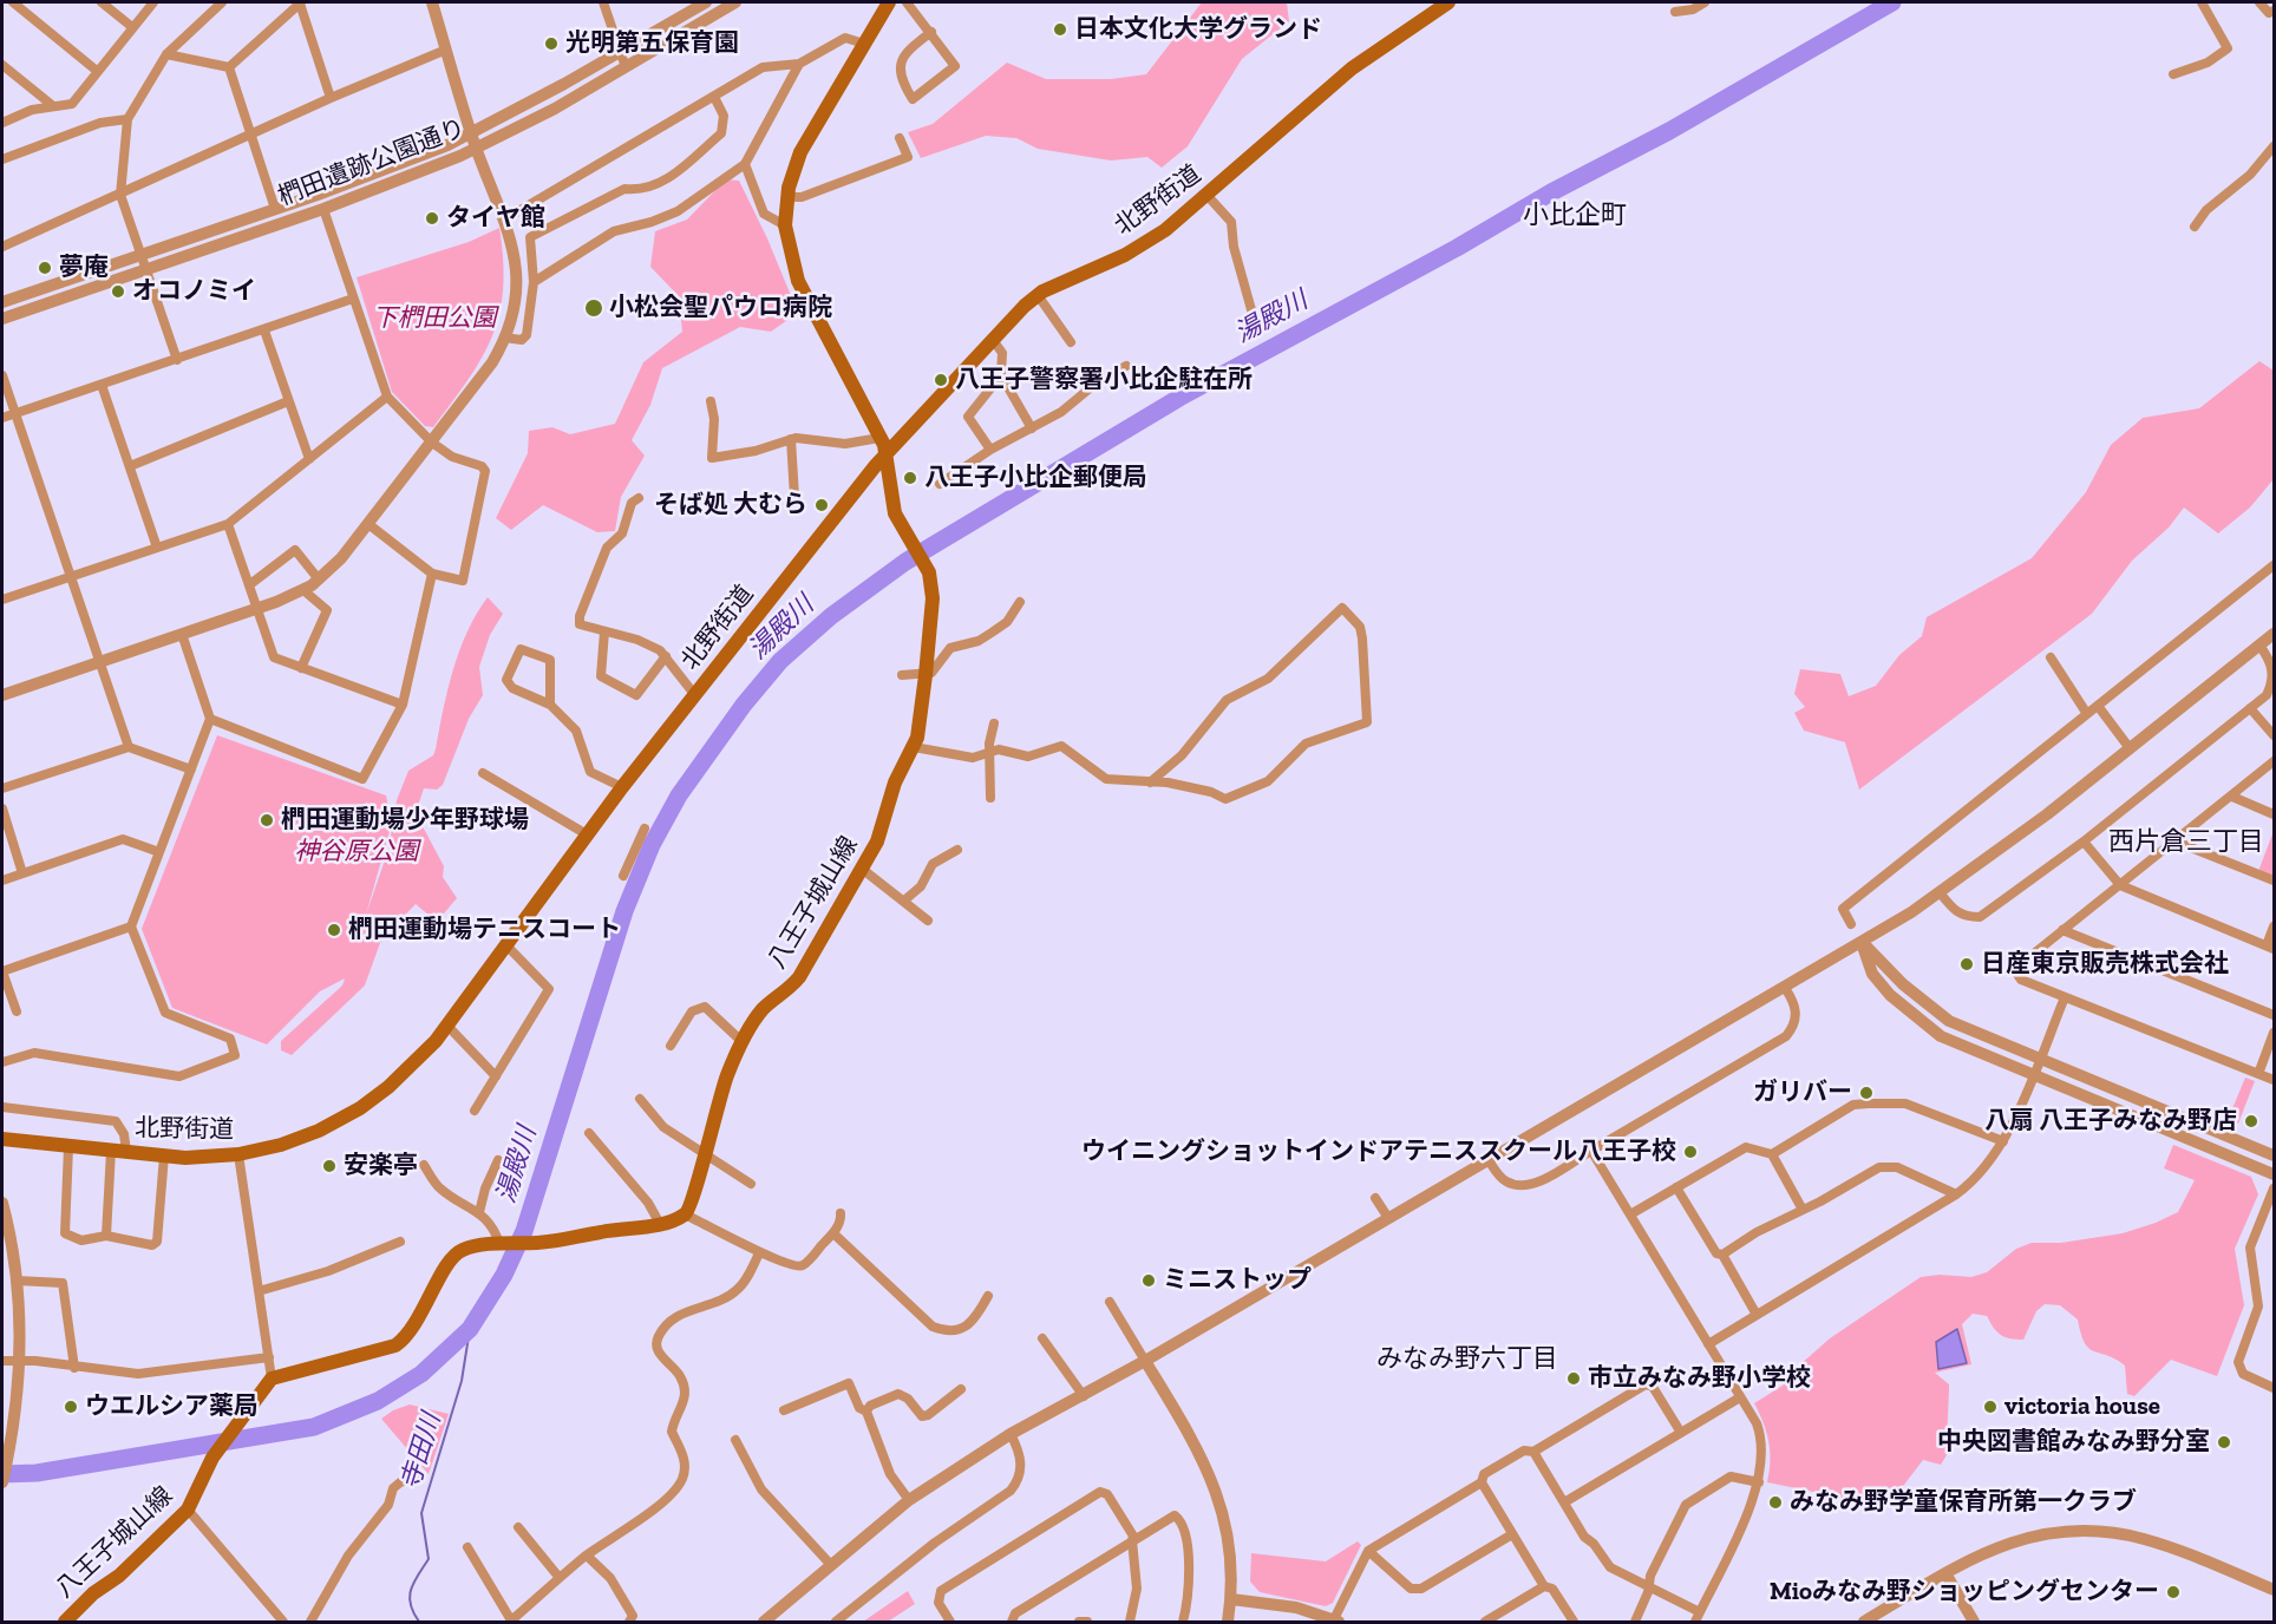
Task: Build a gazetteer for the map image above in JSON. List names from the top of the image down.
{
  "streets": {
    "main road": ["北野街道", "八王子城山線"],
    "street": ["椚田遺跡公園通り"]
  },
  "crossings": [
    ["北野街道", "八王子城山線"]
  ],
  "districts": ["小比企町", "西片倉三丁目", "みなみ野六丁目"],
  "water": ["湯殿川", "寺田川"],
  "parks": ["下椚田公園", "神谷原公園"],
  "places": [
    "日本文化大学グランド",
    "光明第五保育園",
    "タイヤ館",
    "夢庵",
    "オコノミイ",
    "小松会聖パウロ病院",
    "八王子警察署小比企駐在所",
    "八王子小比企郵便局",
    "そば処 大むら",
    "椚田運動場少年野球場",
    "椚田運動場テニスコート",
    "日産東京販売株式会社",
    "ガリバー",
    "八扇 八王子みなみ野店",
    "ウイニングショットインドアテニススクール八王子校",
    "安楽亭",
    "ミニストップ",
    "市立みなみ野小学校",
    "ウエルシア薬局",
    "victoria house",
    "中央図書館みなみ野分室",
    "みなみ野学童保育所第一クラブ",
    "Mioみなみ野ショッピングセンター"
  ]
}
